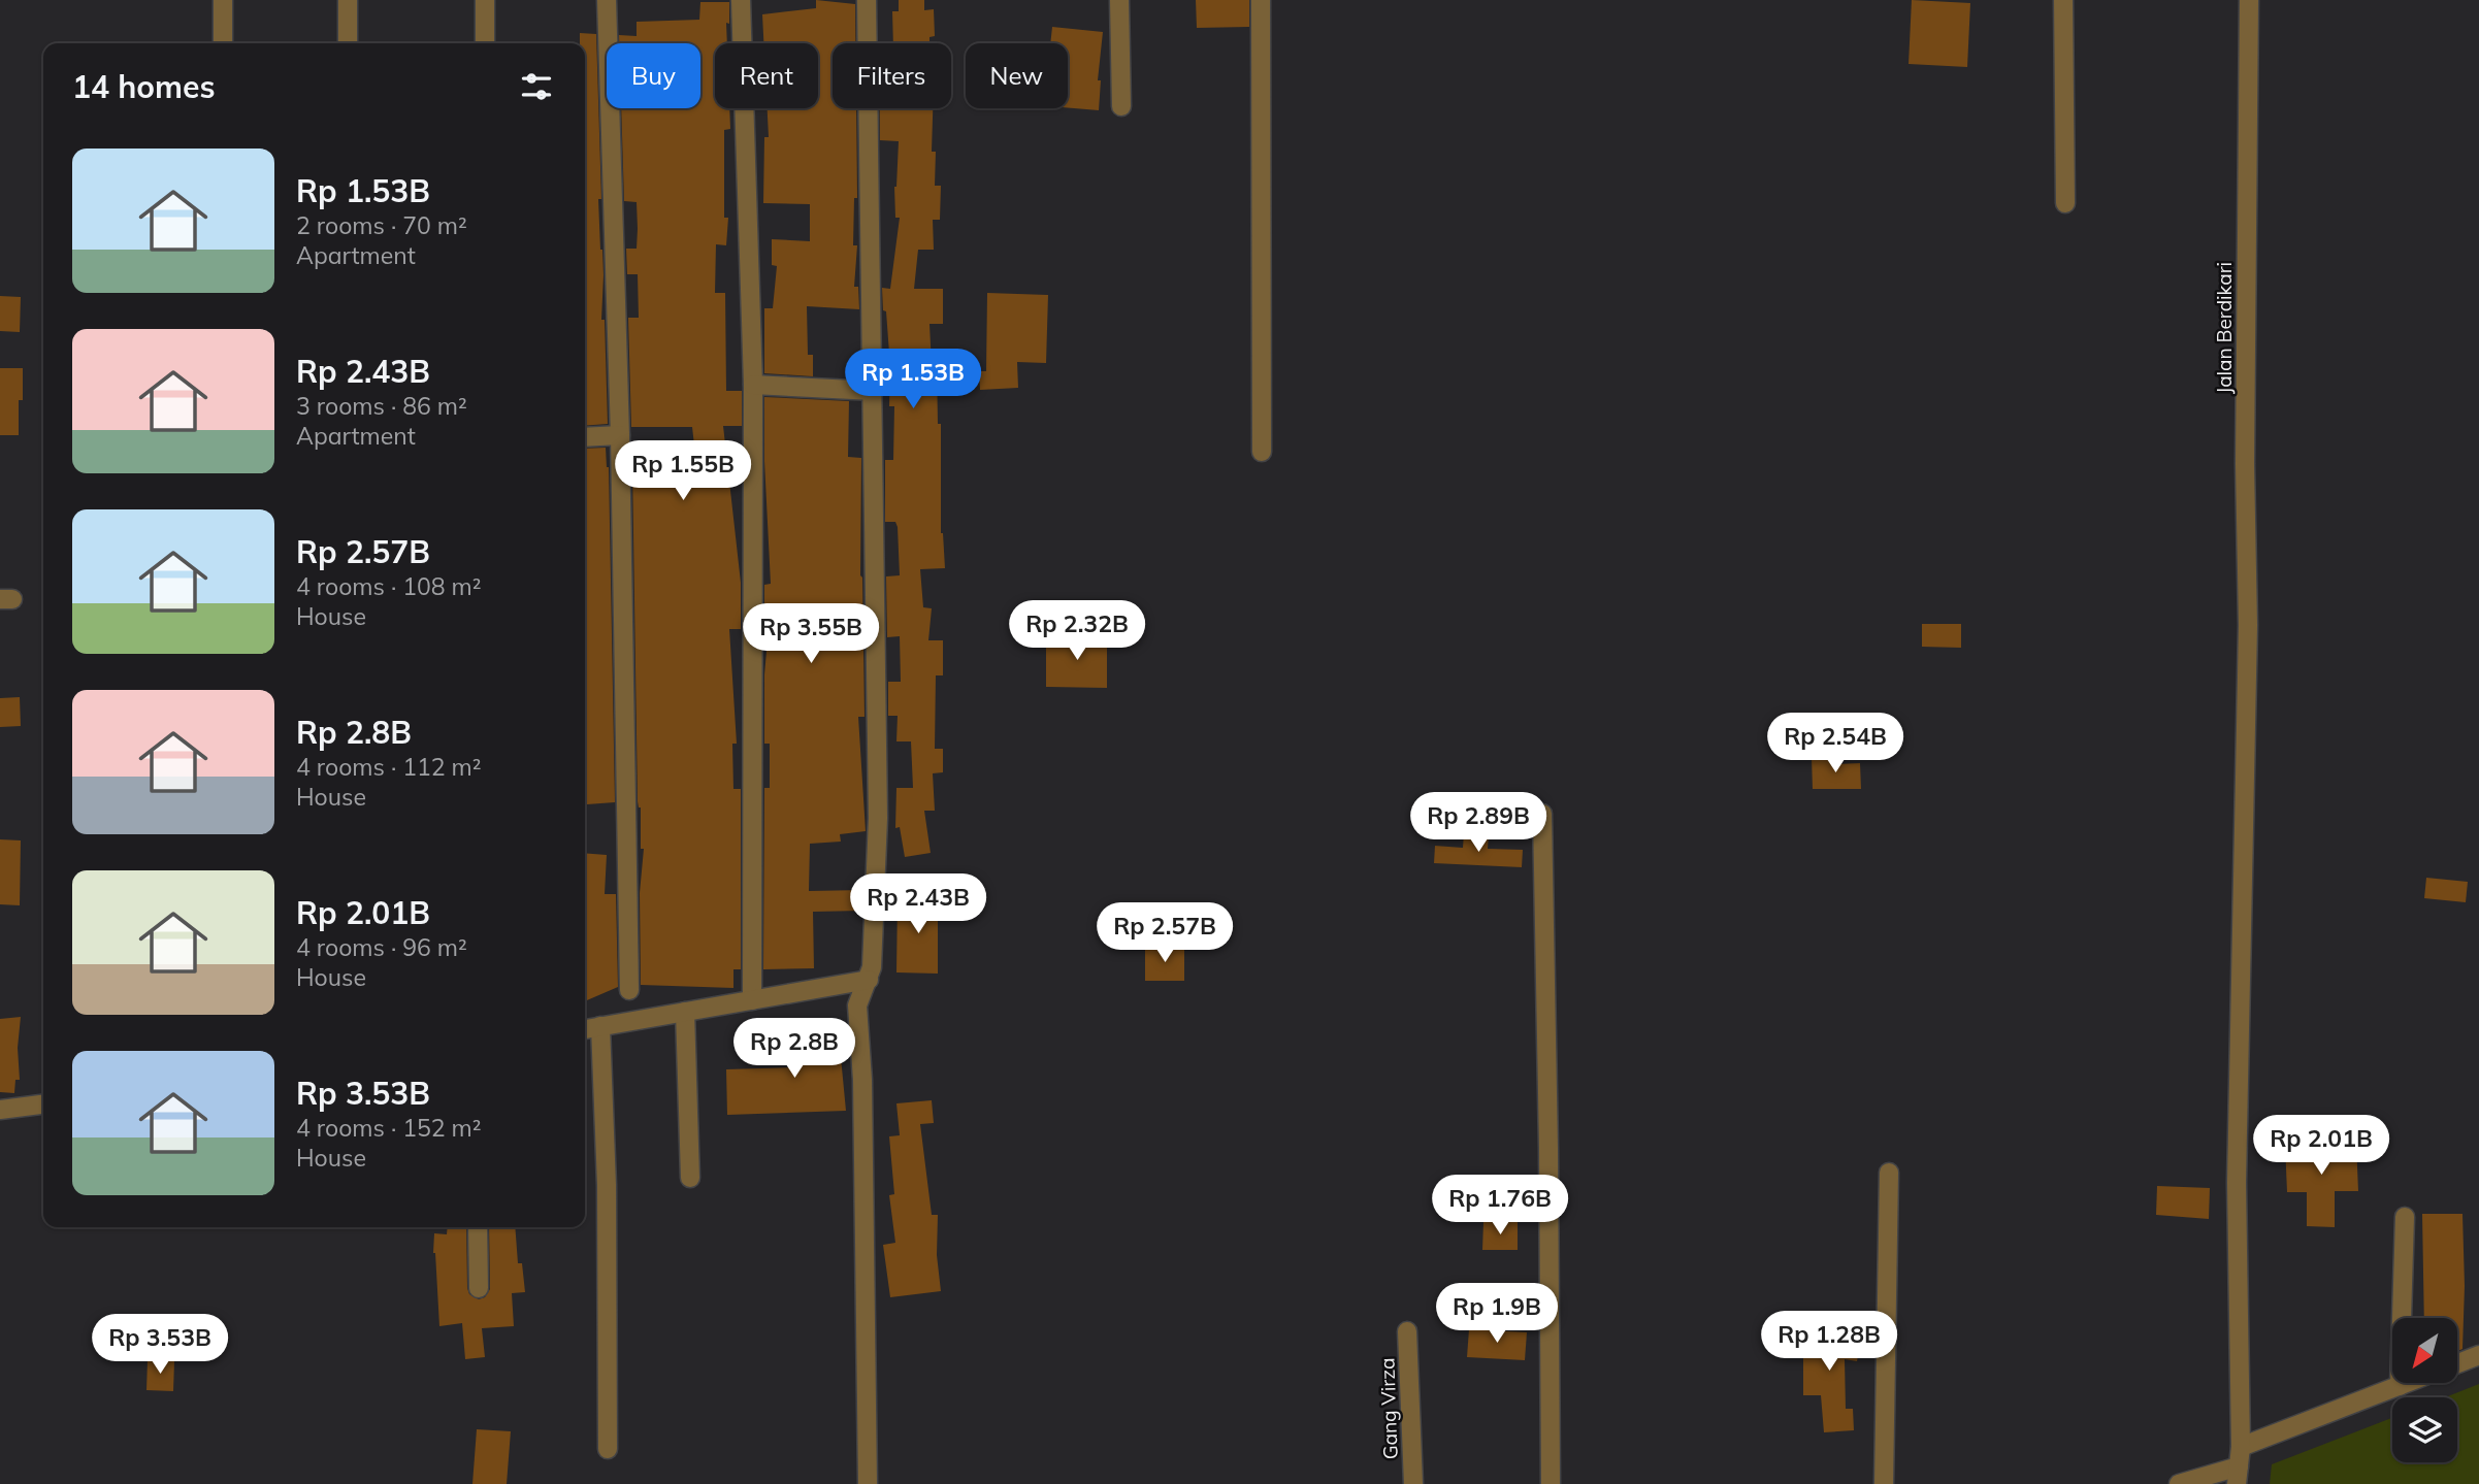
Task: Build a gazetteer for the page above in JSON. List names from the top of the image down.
{
  "streets": {
    "street": ["Jalan Berdikari", "Gang Virza"]
  },
  "north": "bottom left",
  "page": {
    "chip": [
      "Buy",
      "Rent",
      "Filters",
      "New"
    ],
    "heading": "14 homes",
    "list": [
      {
        "name": "Rp 1.53B",
        "note": "2 rooms · 70 m² · Apartment"
      },
      {
        "name": "Rp 2.43B",
        "note": "3 rooms · 86 m² · Apartment"
      },
      {
        "name": "Rp 2.57B",
        "note": "4 rooms · 108 m² · House"
      },
      {
        "name": "Rp 2.8B",
        "note": "4 rooms · 112 m² · House"
      },
      {
        "name": "Rp 2.01B",
        "note": "4 rooms · 96 m² · House"
      },
      {
        "name": "Rp 3.53B",
        "note": "4 rooms · 152 m² · House"
      }
    ],
    "price": [
      "Rp 1.53B",
      "Rp 1.55B",
      "Rp 2.32B",
      "Rp 3.55B",
      "Rp 2.54B",
      "Rp 2.89B",
      "Rp 2.43B",
      "Rp 2.57B",
      "Rp 2.8B",
      "Rp 2.01B",
      "Rp 1.76B",
      "Rp 1.9B",
      "Rp 1.28B",
      "Rp 3.53B"
    ]
  }
}
